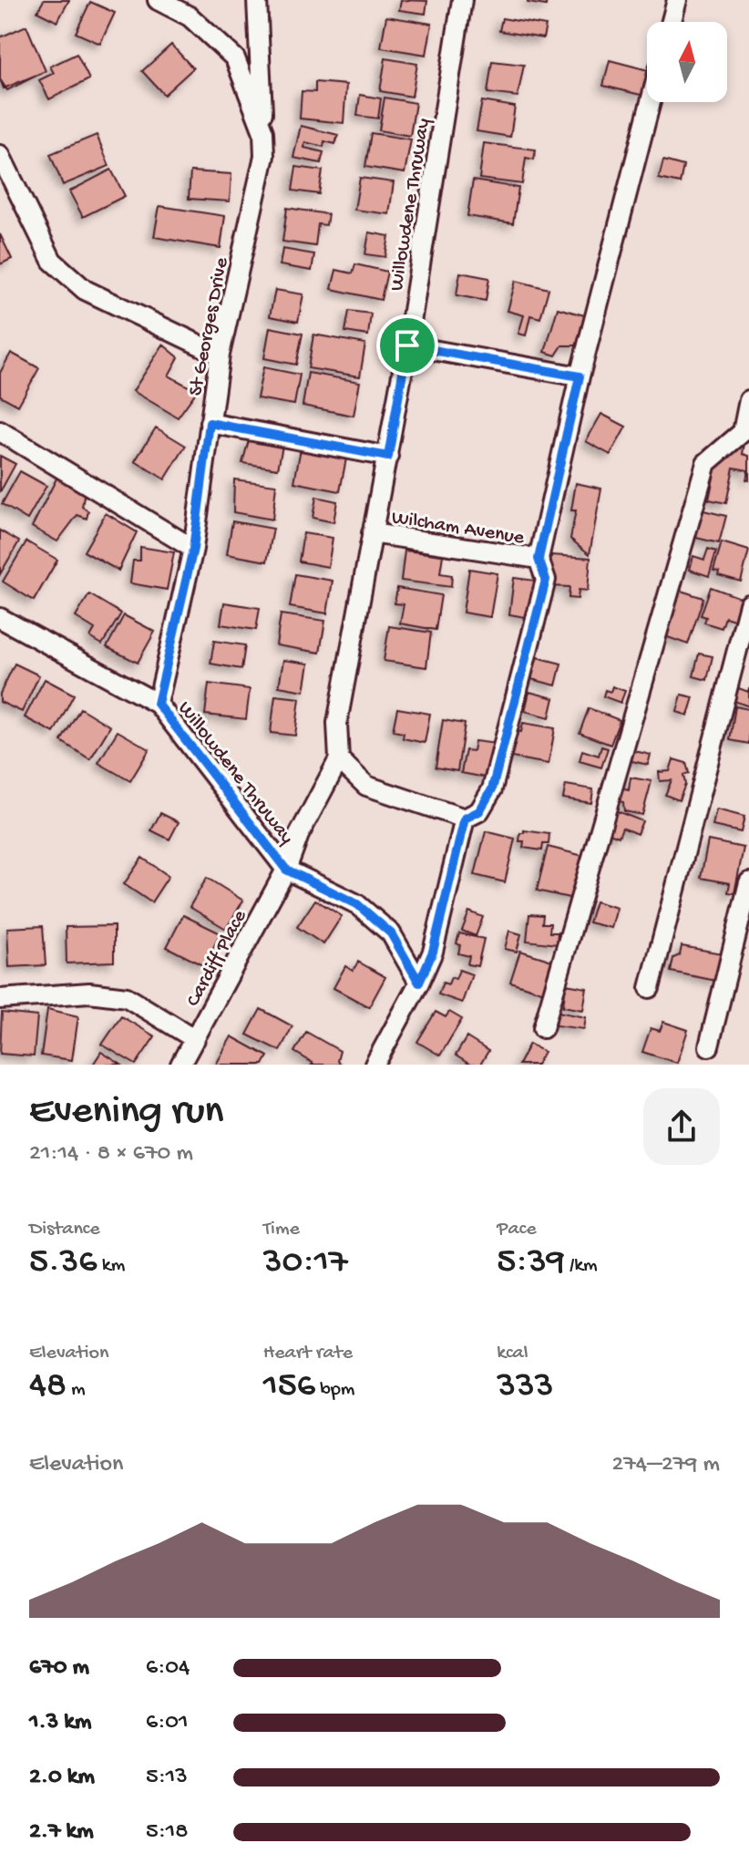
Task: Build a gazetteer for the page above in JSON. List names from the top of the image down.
{
  "streets": {
    "street": [
      "Willowdene Thruway",
      "St Georges Drive",
      "Wilcham Avenue",
      "Cardiff Place"
    ]
  },
  "crossings": [
    ["Willowdene Thruway", "St Georges Drive"],
    ["Willowdene Thruway", "Wilcham Avenue"],
    ["Willowdene Thruway", "Cardiff Place"]
  ],
  "north": "top",
  "page": {
    "heading": ["Evening run", "21:14 · 8 × 670 m"],
    "stats": [
      ["Distance", "5.36 km"],
      ["Time", "30:17"],
      ["Pace", "5:39 /km"],
      ["Elevation", "48 m"],
      ["Heart rate", "156 bpm"],
      ["kcal", "333"]
    ],
    "chart": ["Elevation", "274–279 m"],
    "list": [
      {
        "name": "670 m",
        "note": "6:04"
      },
      {
        "name": "1.3 km",
        "note": "6:01"
      },
      {
        "name": "2.0 km",
        "note": "5:13"
      },
      {
        "name": "2.7 km",
        "note": "5:18"
      }
    ]
  }
}
